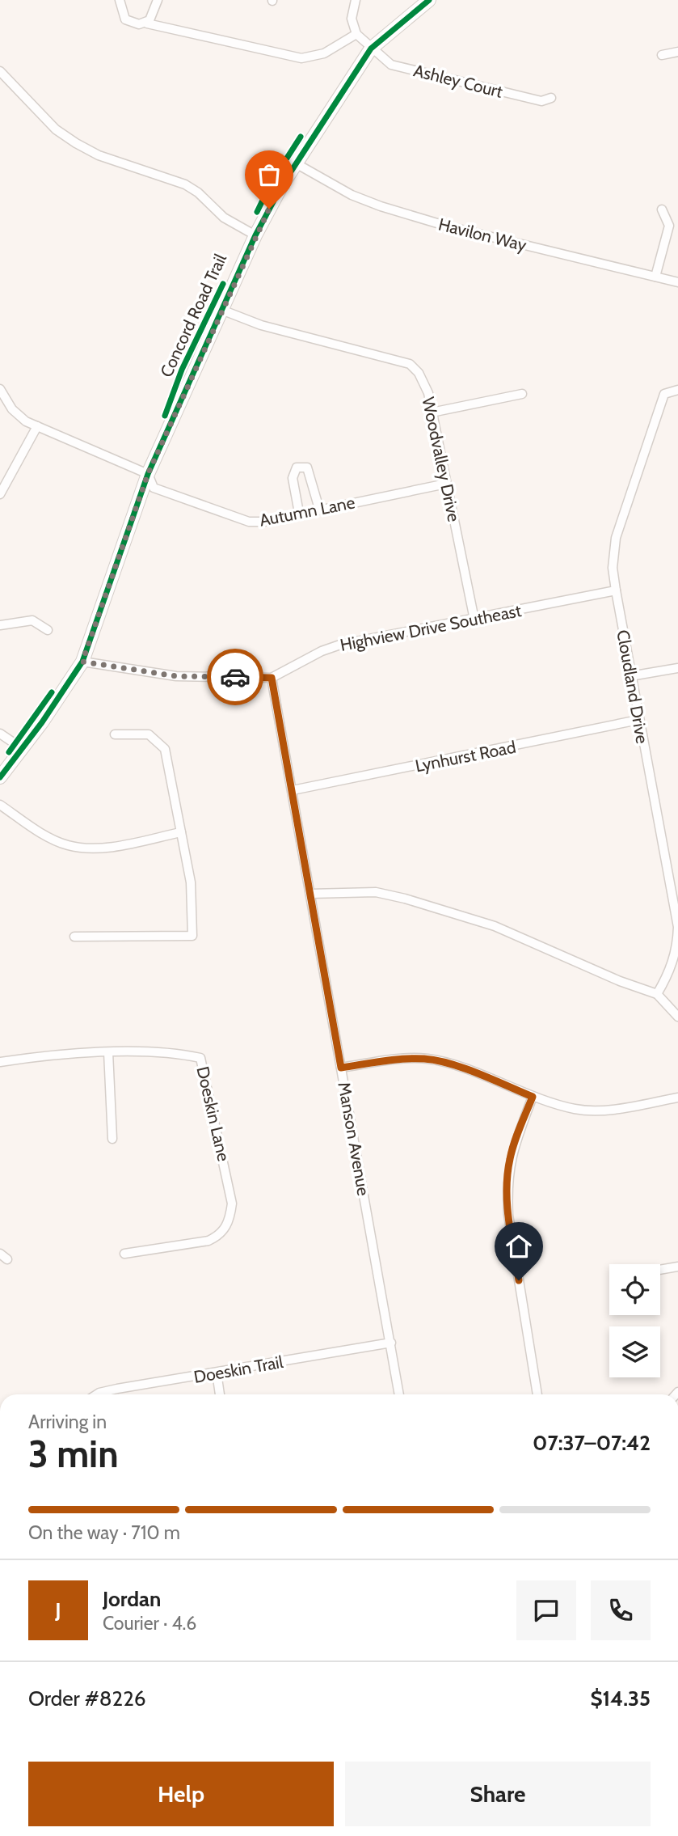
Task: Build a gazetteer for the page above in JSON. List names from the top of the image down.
{
  "streets": {
    "street": [
      "Ashley Court",
      "Havilon Way",
      "Woodvalley Drive",
      "Autumn Lane",
      "Highview Drive Southeast",
      "Cloudland Drive",
      "Lynhurst Road",
      "Doeskin Lane",
      "Manson Avenue",
      "Doeskin Trail"
    ],
    "cycle path": ["Concord Road Trail"]
  },
  "crossings": [
    ["Woodvalley Drive", "Autumn Lane"],
    ["Woodvalley Drive", "Highview Drive Southeast"],
    ["Highview Drive Southeast", "Cloudland Drive"],
    ["Highview Drive Southeast", "Manson Avenue"],
    ["Cloudland Drive", "Lynhurst Road"],
    ["Lynhurst Road", "Manson Avenue"],
    ["Manson Avenue", "Doeskin Trail"]
  ],
  "page": {
    "heading": ["3 min", "Arriving in", "07:37–07:42"],
    "panel": [
      "Jordan",
      "Courier · 4.6",
      "Order #8226",
      "$14.35"
    ],
    "bar": "On the way · 710 m",
    "round": "J",
    "buttons": ["Help", "Share"]
  }
}
